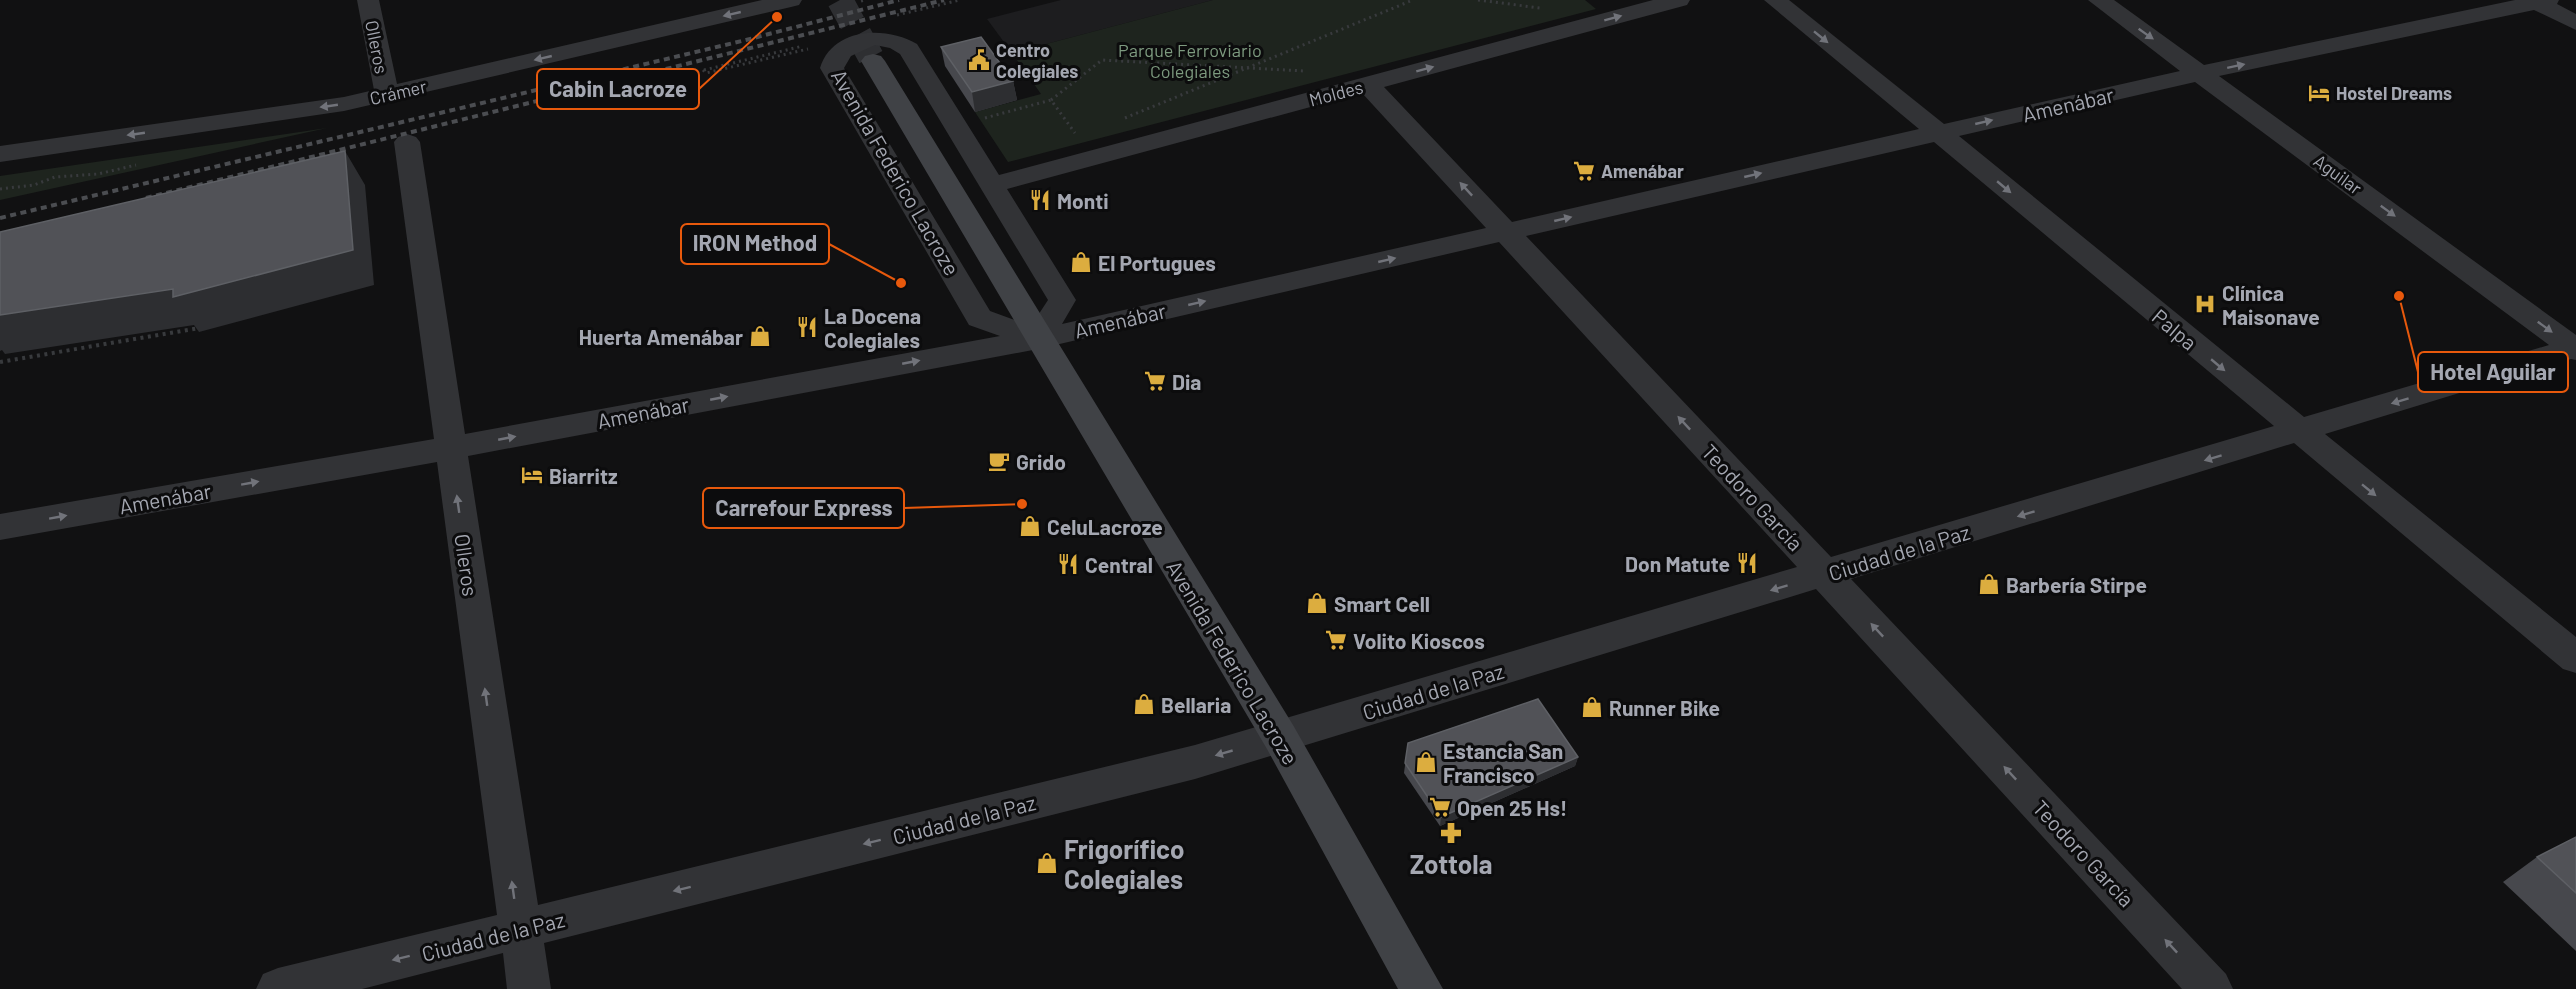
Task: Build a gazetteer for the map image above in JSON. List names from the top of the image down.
{
  "streets": {
    "main road": ["Avenida Federico Lacroze"],
    "street": [
      "Olleros",
      "Crámer",
      "Moldes",
      "Amenábar",
      "Aguilar",
      "Palpa",
      "Teodoro García",
      "Ciudad de la Paz"
    ]
  },
  "crossings": [
    ["Olleros", "Crámer"],
    ["Olleros", "Amenábar"],
    ["Olleros", "Ciudad de la Paz"],
    ["Moldes", "Avenida Federico Lacroze"],
    ["Moldes", "Teodoro García"],
    ["Amenábar", "Avenida Federico Lacroze"],
    ["Amenábar", "Aguilar"],
    ["Amenábar", "Palpa"],
    ["Amenábar", "Teodoro García"],
    ["Avenida Federico Lacroze", "Ciudad de la Paz"],
    ["Aguilar", "Ciudad de la Paz"],
    ["Palpa", "Ciudad de la Paz"],
    ["Teodoro García", "Ciudad de la Paz"]
  ],
  "one_way": [
    "Olleros",
    "Crámer",
    "Moldes",
    "Amenábar",
    "Aguilar",
    "Palpa",
    "Teodoro García",
    "Ciudad de la Paz"
  ],
  "parks": ["Parque Ferroviario Colegiales"],
  "places": {
    "other": [
      "Cabin Lacroze",
      "IRON Method",
      "Hotel Aguilar",
      "Carrefour Express"
    ],
    "public building": ["Centro Colegiales"],
    "hotel": ["Hostel Dreams", "Biarritz"],
    "supermarket": [
      "Amenábar",
      "Dia",
      "Volito Kioscos",
      "Open 25 Hs!"
    ],
    "restaurant": [
      "Monti",
      "La Docena Colegiales",
      "Don Matute",
      "Central"
    ],
    "shop": [
      "El Portugues",
      "Huerta Amenábar",
      "CeluLacroze",
      "Barbería Stirpe",
      "Smart Cell",
      "Bellaria",
      "Runner Bike",
      "Estancia San Francisco",
      "Frigorífico Colegiales"
    ],
    "hospital": ["Clínica Maisonave"],
    "cafe": ["Grido"],
    "pharmacy": ["Zottola"]
  }
}
